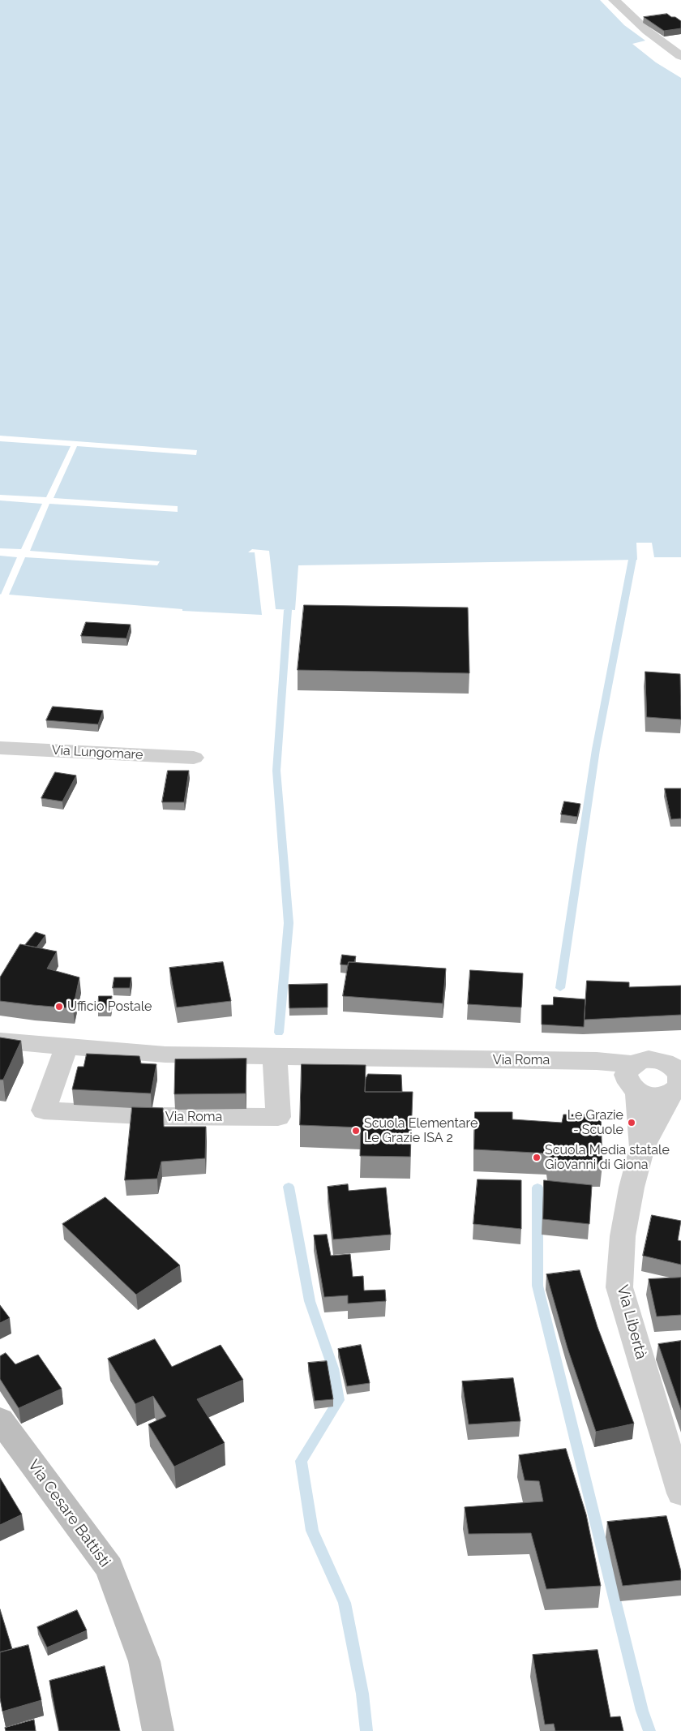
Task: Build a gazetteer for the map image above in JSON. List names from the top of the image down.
{
  "streets": {
    "main road": ["Via Cesare Battisti"],
    "street": ["Via Lungomare", "Via Roma", "Via Libertà"]
  },
  "crossings": [
    ["Via Roma", "Via Libertà"]
  ],
  "places": [
    "Ufficio Postale",
    "Le Grazie - Scuole",
    "Scuola Elementare Le Grazie ISA 2",
    "Scuola Media statale Giovanni di Giona"
  ]
}
